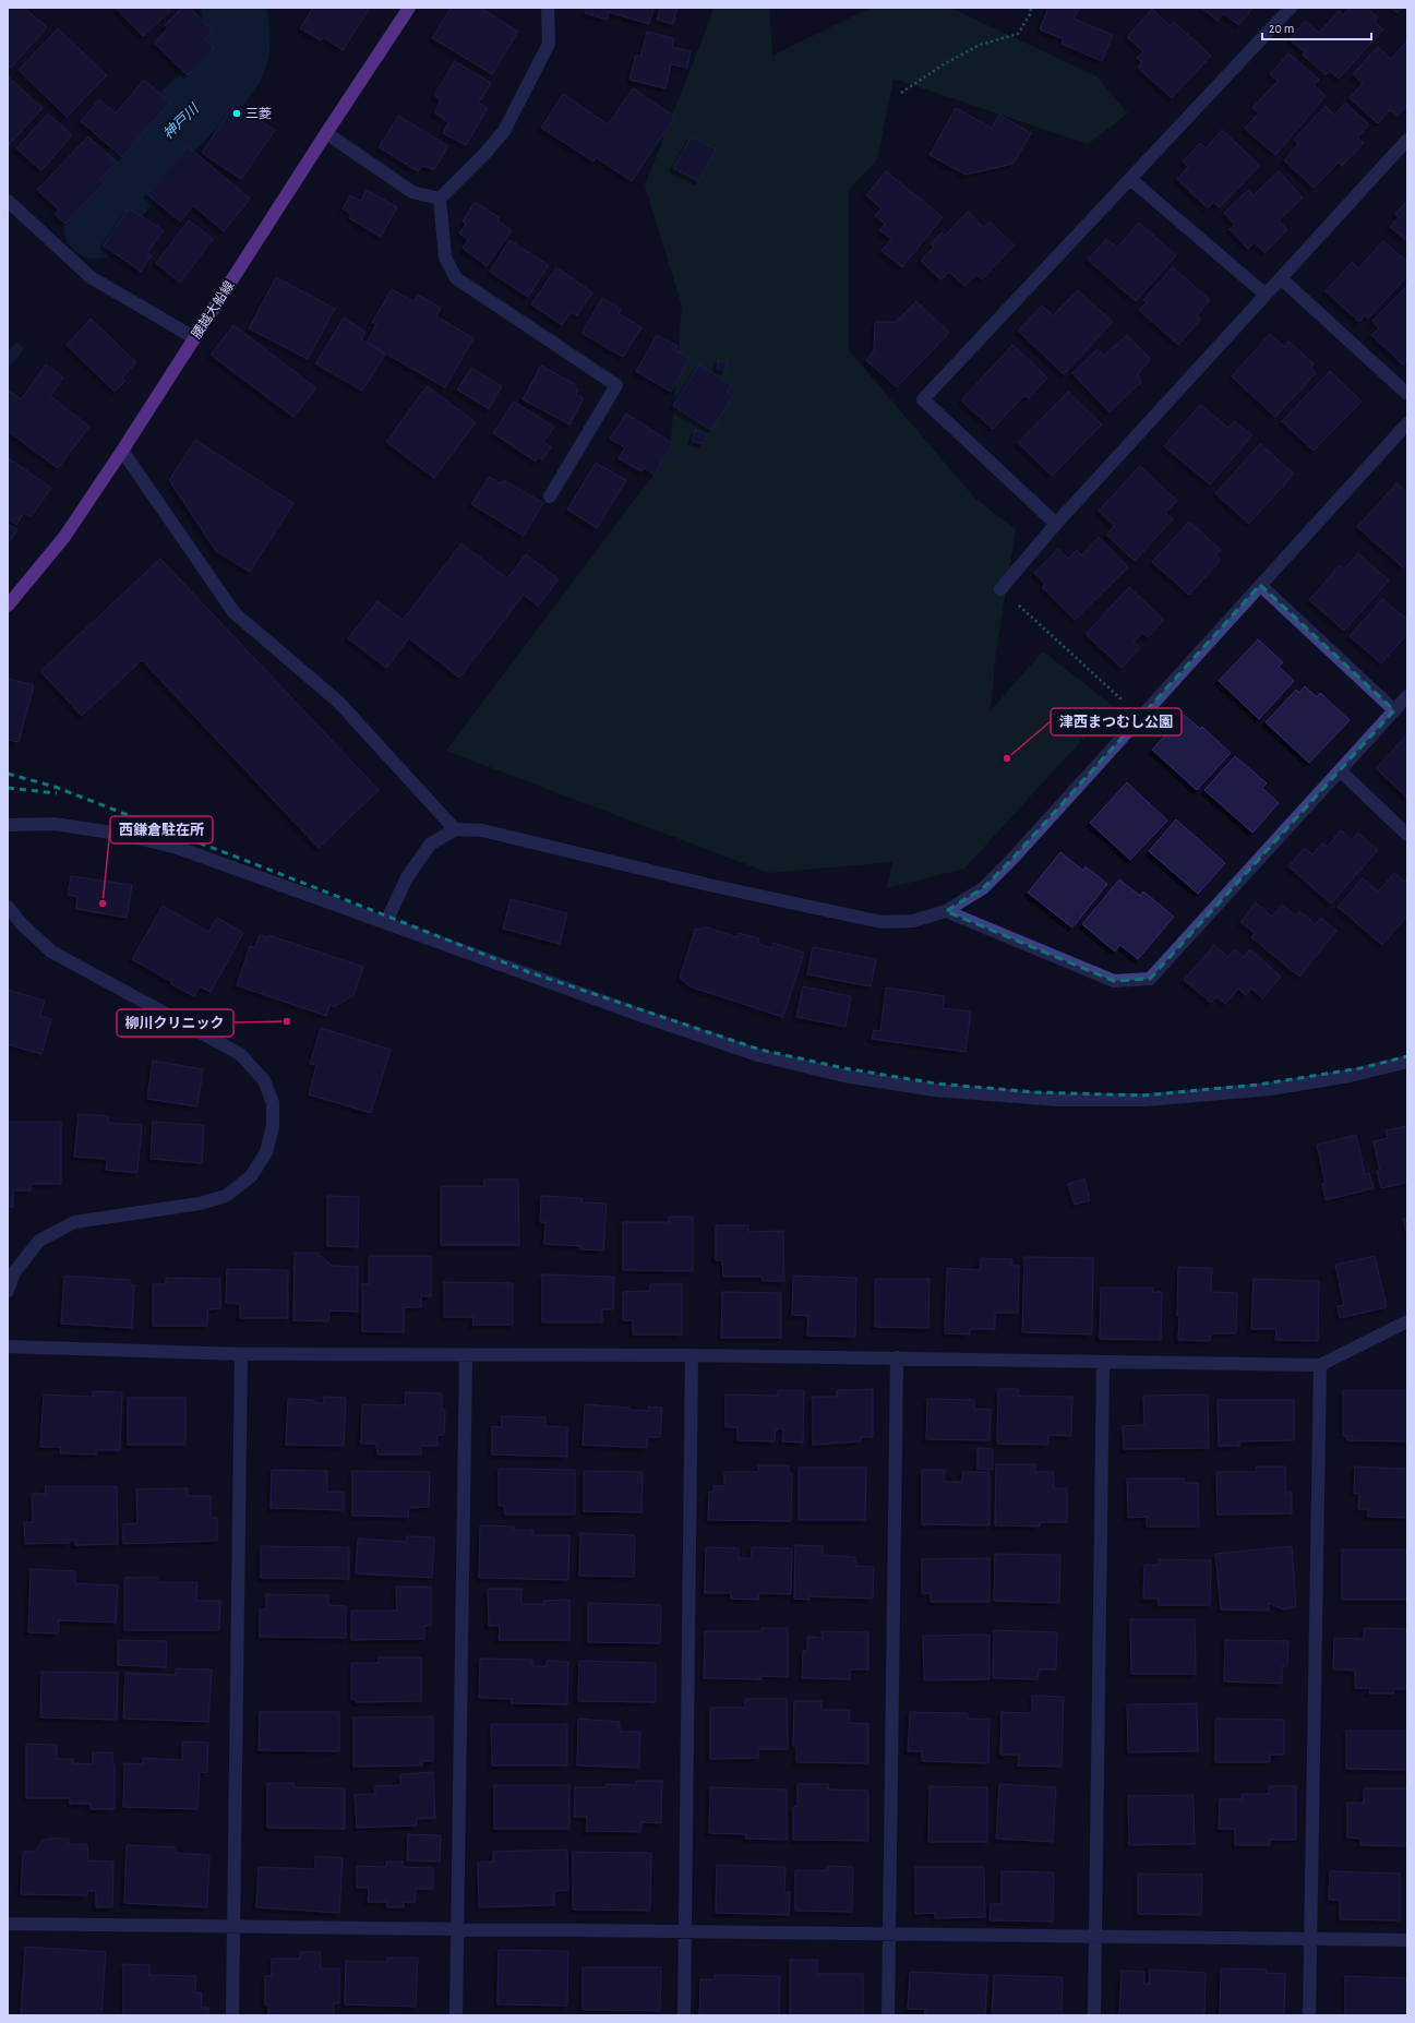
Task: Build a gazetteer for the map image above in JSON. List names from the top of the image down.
{
  "streets": {
    "main road": ["腰越大船線"]
  },
  "water": ["神戸川"],
  "places": [
    "三菱",
    "津西まつむし公園",
    "西鎌倉駐在所",
    "柳川クリニック"
  ],
  "scale_bar": "20 m"
}
